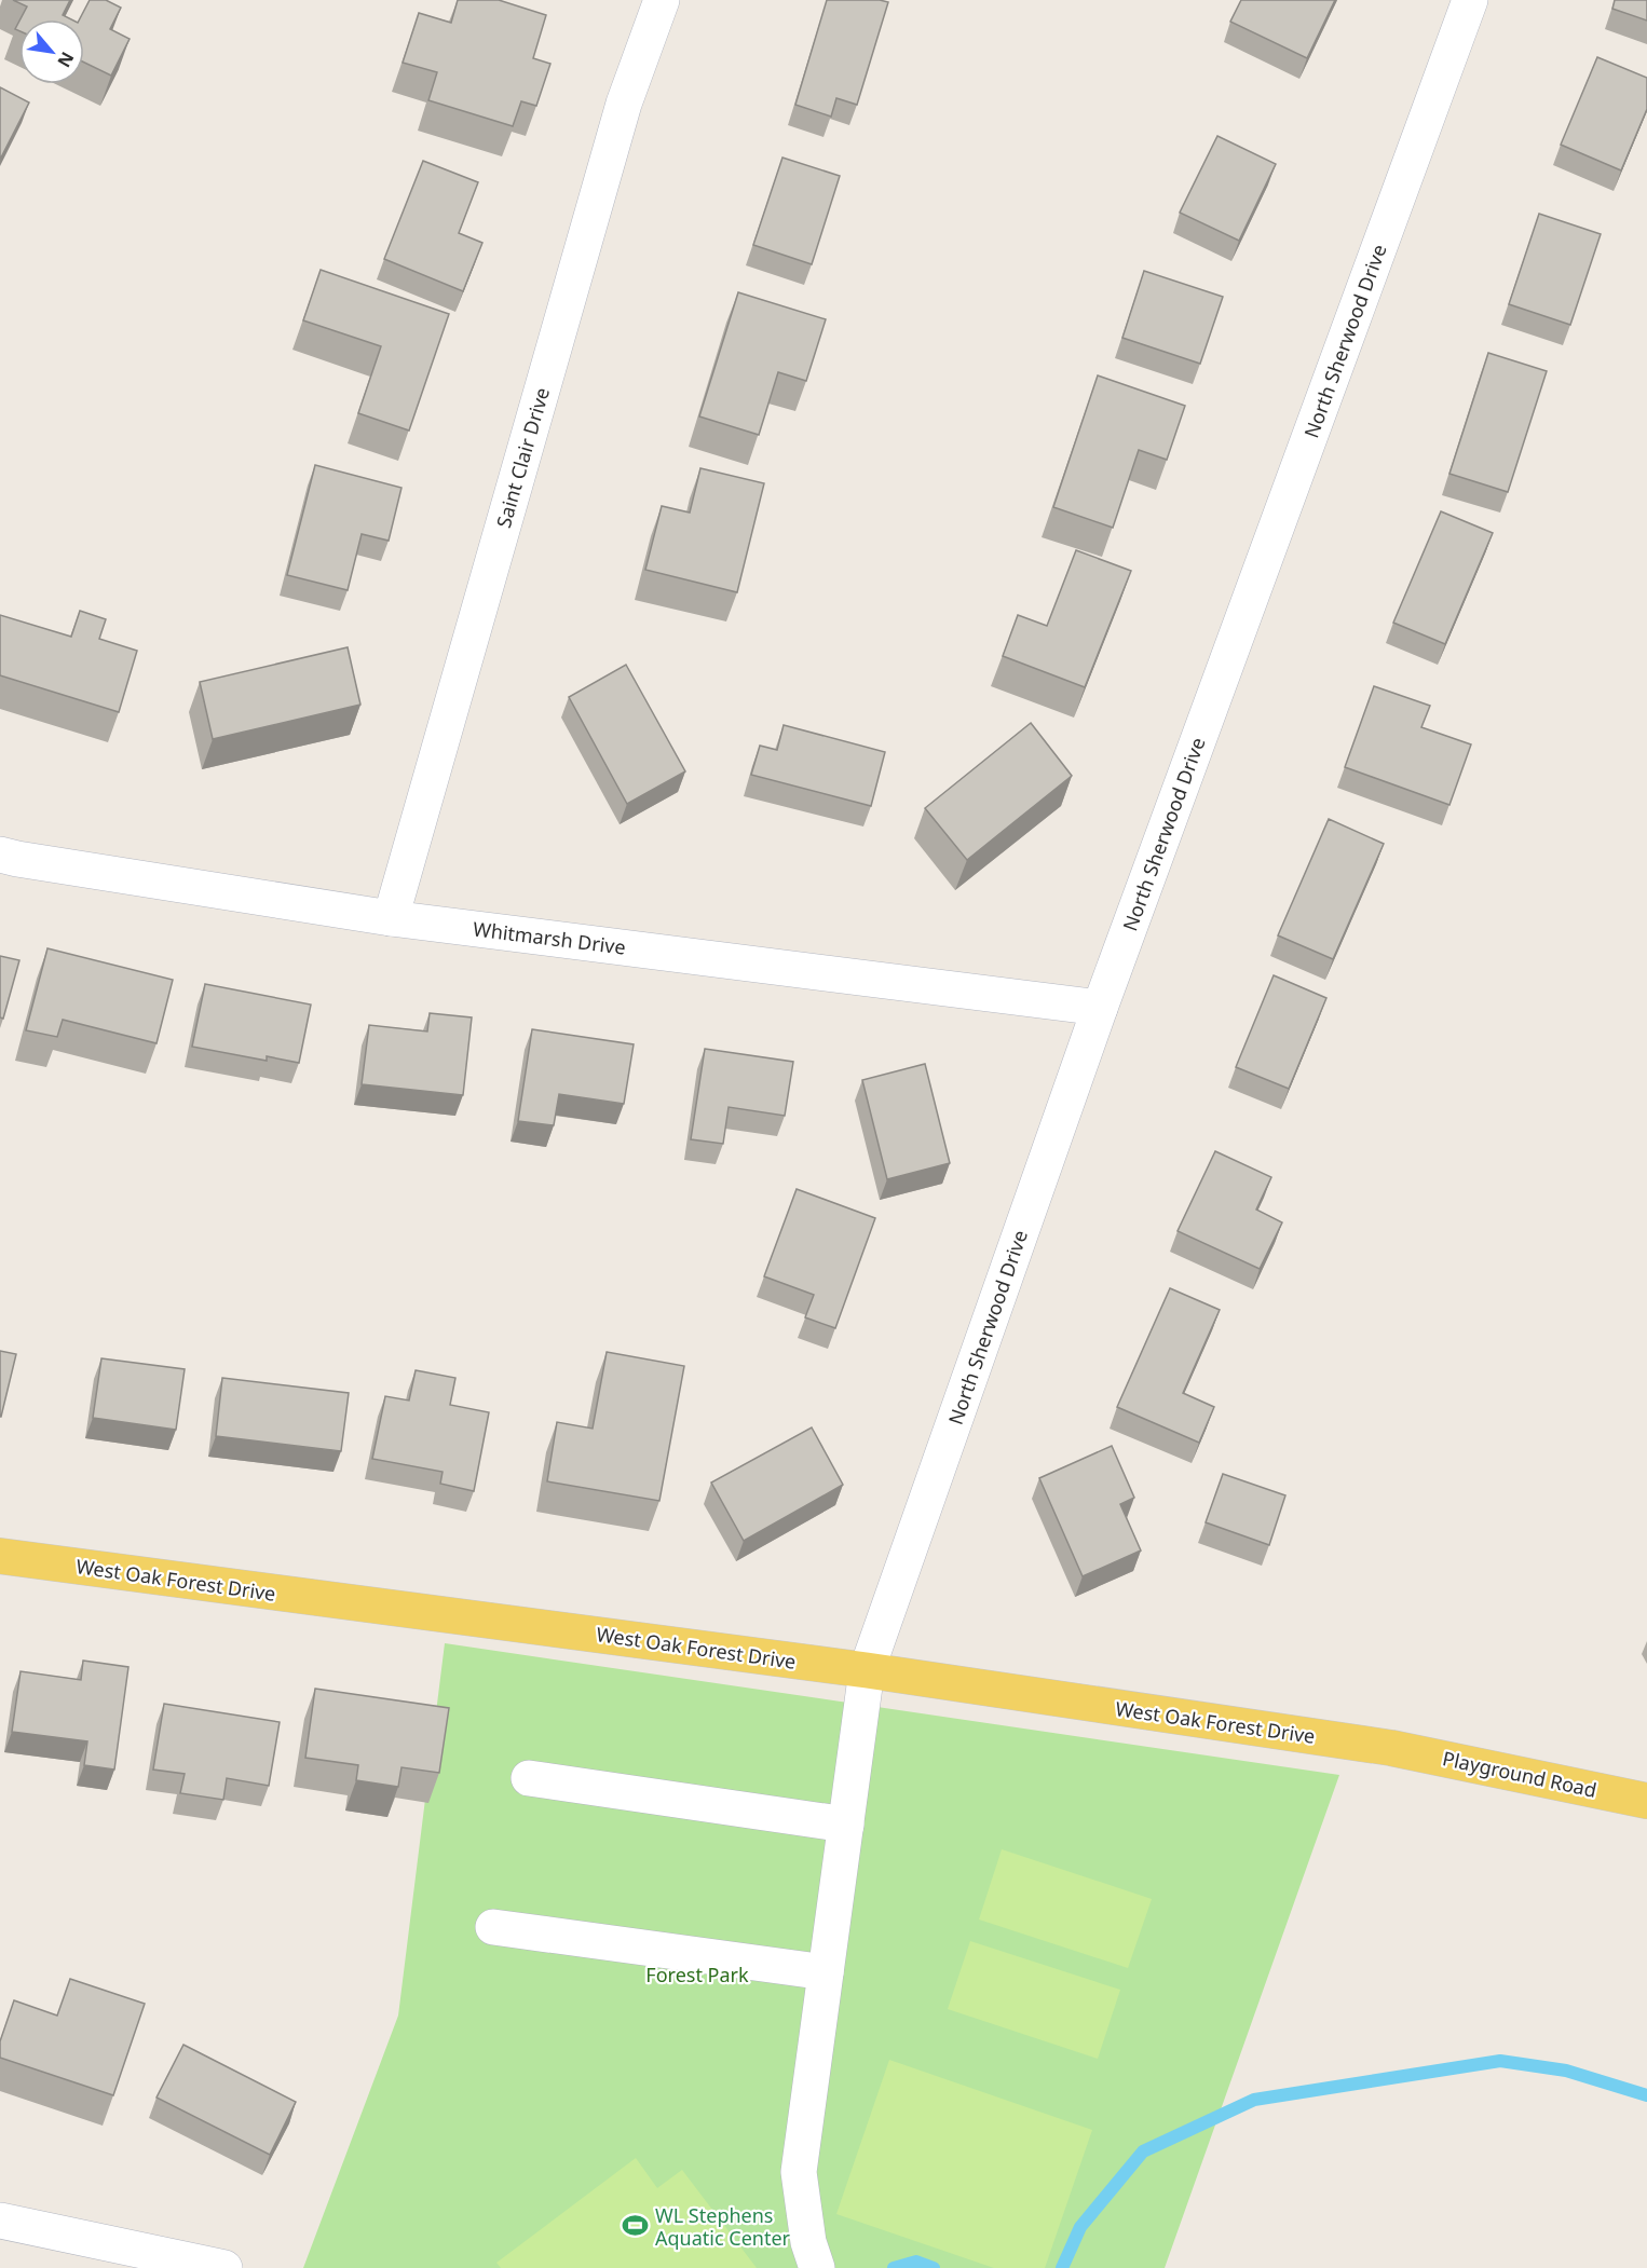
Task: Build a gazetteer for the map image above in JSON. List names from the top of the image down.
{
  "streets": {
    "main road": ["West Oak Forest Drive", "Playground Road"],
    "street": ["North Sherwood Drive", "Saint Clair Drive", "Whitmarsh Drive"]
  },
  "crossings": [
    ["North Sherwood Drive", "Whitmarsh Drive"],
    ["North Sherwood Drive", "West Oak Forest Drive"],
    ["Saint Clair Drive", "Whitmarsh Drive"],
    ["West Oak Forest Drive", "Playground Road"]
  ],
  "parks": ["Forest Park"],
  "places": {
    "sports": ["WL Stephens Aquatic Center"]
  },
  "north": "bottom right"
}
